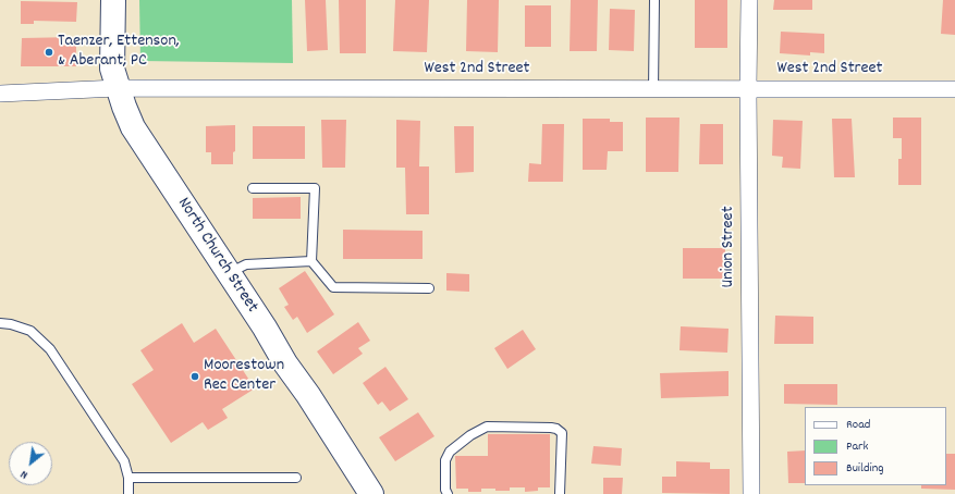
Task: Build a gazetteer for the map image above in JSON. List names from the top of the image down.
{
  "streets": {
    "main road": ["North Church Street"],
    "street": ["West 2nd Street", "Union Street"]
  },
  "crossings": [
    ["West 2nd Street", "Union Street"],
    ["West 2nd Street", "North Church Street"]
  ],
  "places": ["Taenzer, Ettenson, & Aberant, PC", "Moorestown Rec Center"],
  "legend": ["Road", "Park", "Building"],
  "north": "bottom left"
}
